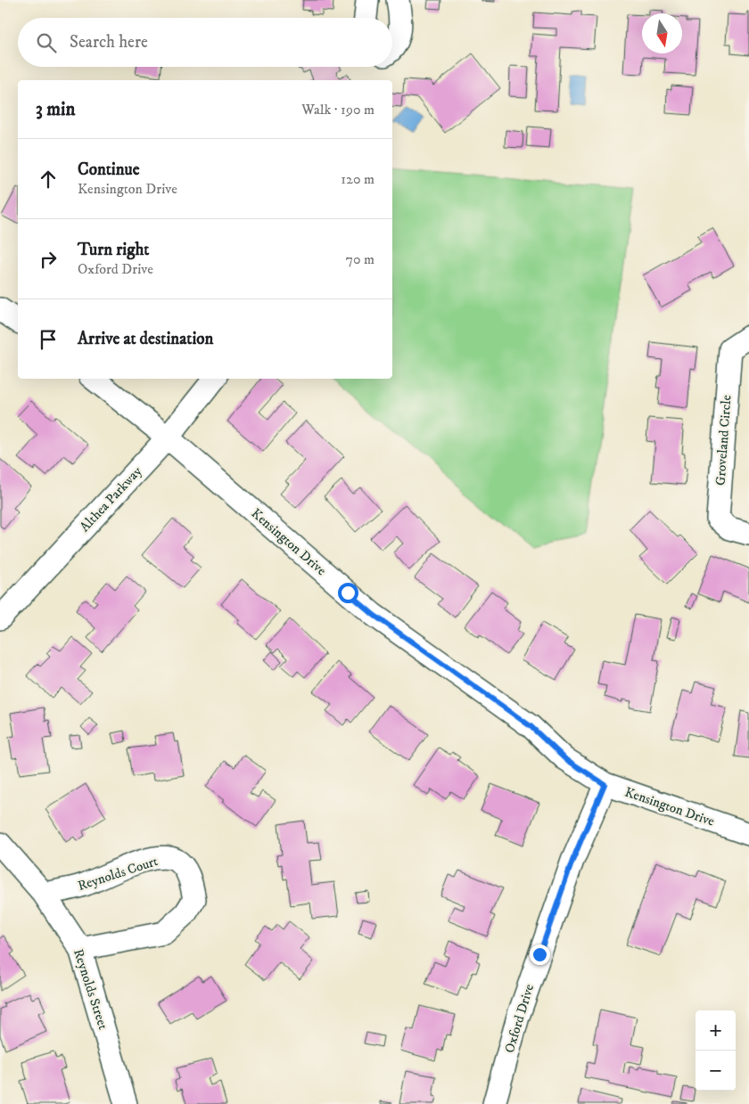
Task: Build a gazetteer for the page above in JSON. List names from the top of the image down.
{
  "streets": {
    "street": [
      "Groveland Circle",
      "Althea Parkway",
      "Kensington Drive",
      "Reynolds Court",
      "Reynolds Street",
      "Oxford Drive"
    ]
  },
  "crossings": [
    ["Althea Parkway", "Kensington Drive"],
    ["Kensington Drive", "Oxford Drive"],
    ["Reynolds Court", "Reynolds Street"]
  ],
  "north": "bottom",
  "page": {
    "search": "Search here",
    "heading": ["3 min", "Walk · 190 m"],
    "list": [
      ["Continue", "Kensington Drive", "120 m"],
      ["Turn right", "Oxford Drive", "70 m"],
      "Arrive at destination"
    ],
    "map_buttons": ["+", "−"]
  }
}
